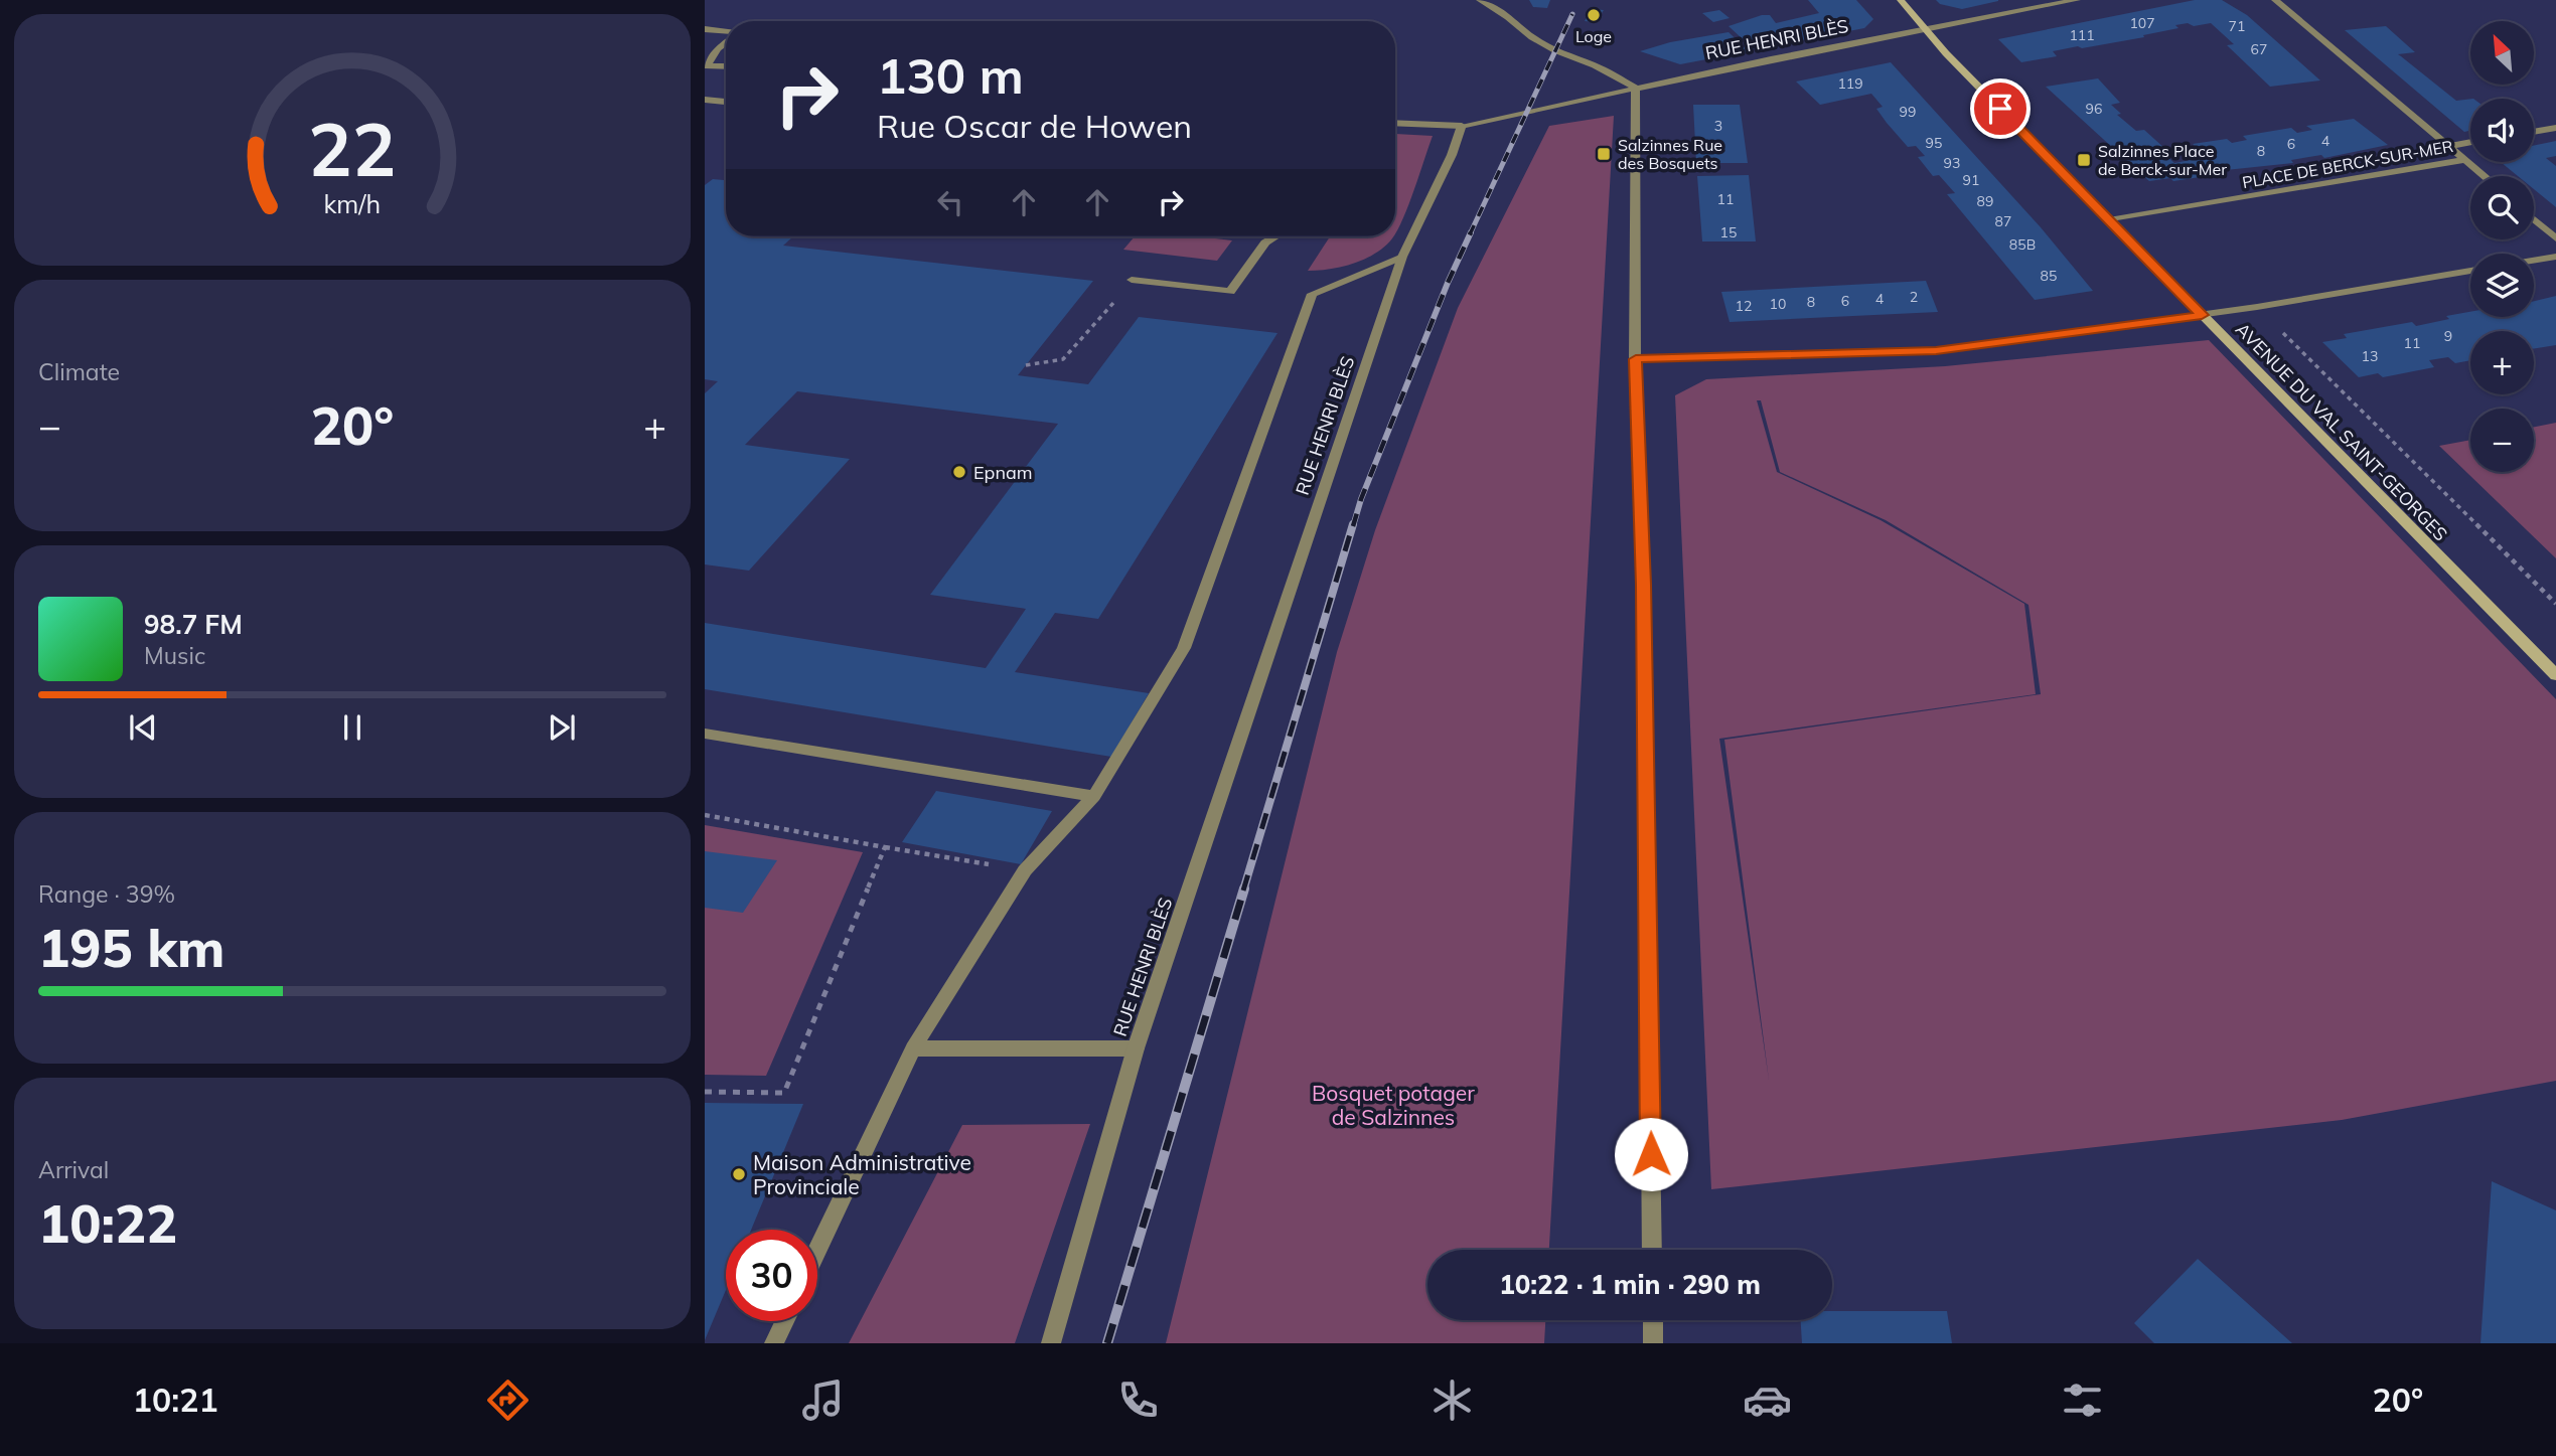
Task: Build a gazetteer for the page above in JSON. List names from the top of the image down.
{
  "streets": {
    "main road": ["AVENUE DU VAL SAINT-GEORGES"],
    "street": ["RUE HENRI BLÈS", "PLACE DE BERCK-SUR-MER"]
  },
  "crossings": [
    ["RUE HENRI BLÈS", "AVENUE DU VAL SAINT-GEORGES"],
    ["PLACE DE BERCK-SUR-MER", "AVENUE DU VAL SAINT-GEORGES"]
  ],
  "parks": ["Bosquet potager de Salzinnes"],
  "places": {
    "other": ["Loge", "Epnam", "Maison Administrative Provinciale"],
    "transit": ["Salzinnes Rue des Bosquets", "Salzinnes Place de Berck-sur-Mer"]
  },
  "house_numbers": [
    "107",
    "71",
    "111",
    "67",
    "119",
    "96",
    "99",
    "3",
    "4",
    "95",
    "6",
    "8",
    "93",
    "91",
    "11",
    "89",
    "87",
    "15",
    "85B",
    "85",
    "2",
    "4",
    "6",
    "8",
    "10",
    "12",
    "9",
    "11",
    "13"
  ],
  "north": "top left",
  "page": {
    "map_buttons": ["+", "−"],
    "turn": ["130 m", "Rue Oscar de Howen"],
    "tile": [
      "Climate",
      ["Range · 39%", "195 km"],
      ["Arrival", "10:22"]
    ],
    "heat": ["−", "20°", "+"],
    "song": ["98.7 FM", "Music"],
    "limit": "30",
    "trip": "10:22 · 1 min · 290 m",
    "tabs": ["10:21", "20°"],
    "gauge": ["22", "km/h"]
  }
}
